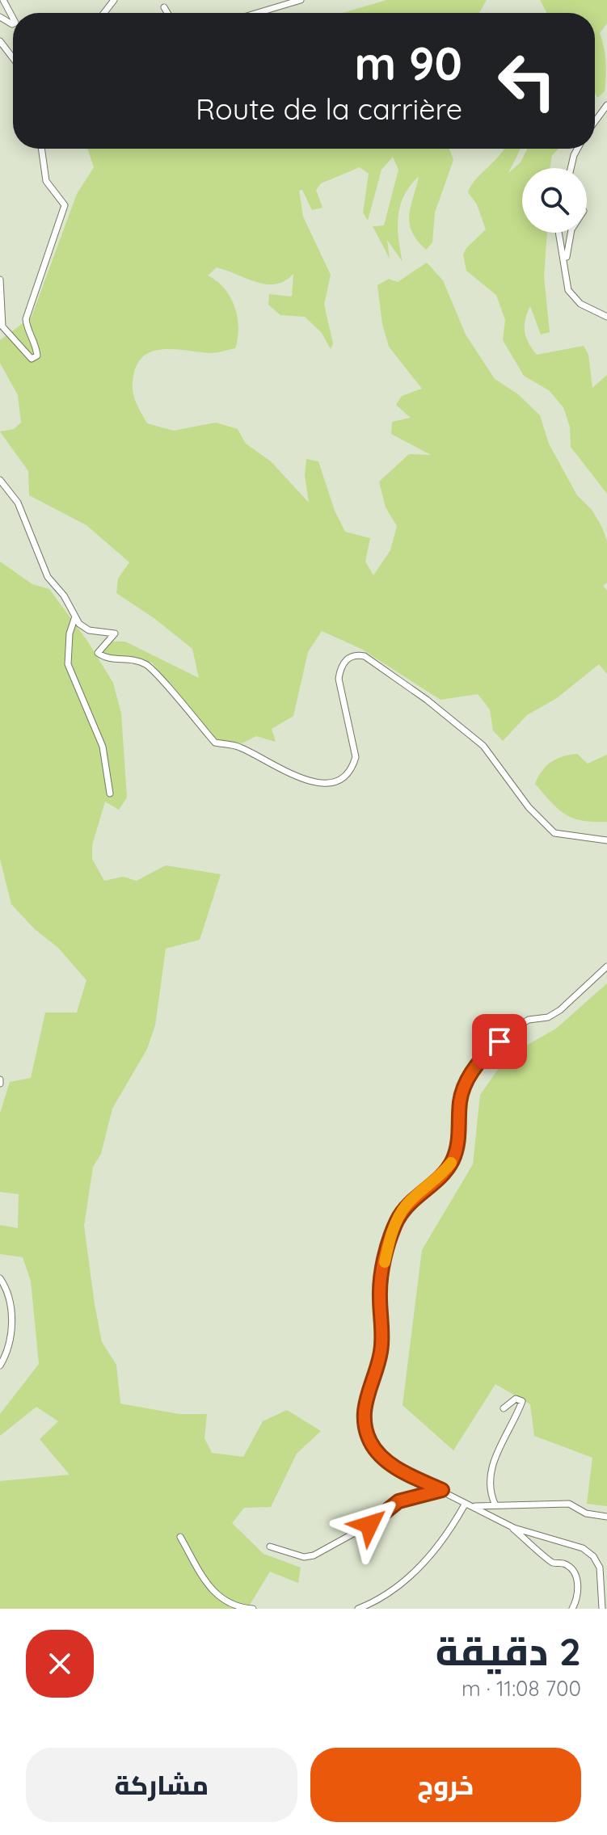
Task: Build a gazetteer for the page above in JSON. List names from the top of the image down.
{
  "page": {
    "turn": ["90 m", "Route de la carrière"],
    "heading": ["2 دقيقة", "700 m · 11:08"],
    "buttons": ["خروج", "مشاركة"]
  }
}
